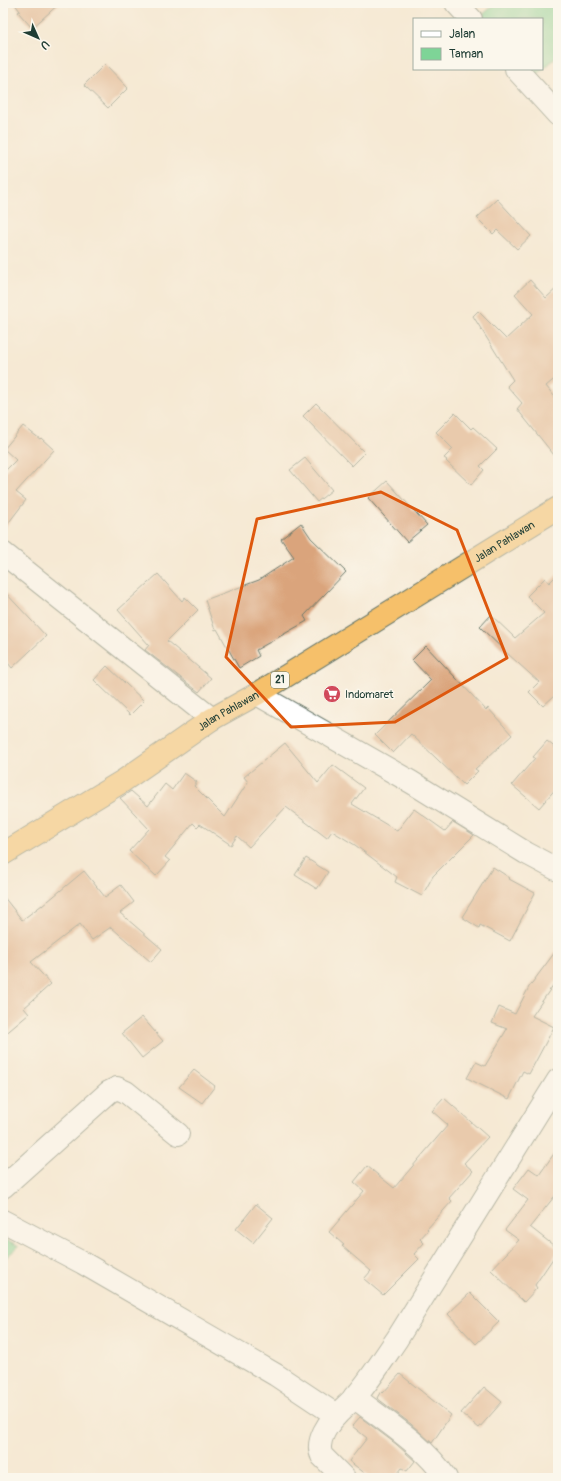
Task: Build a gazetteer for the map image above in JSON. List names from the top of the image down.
{
  "streets": {
    "highway": ["Jalan Pahlawan", "21"]
  },
  "places": {
    "supermarket": ["Indomaret"]
  },
  "legend": ["Jalan", "Taman"],
  "north": "bottom right"
}
